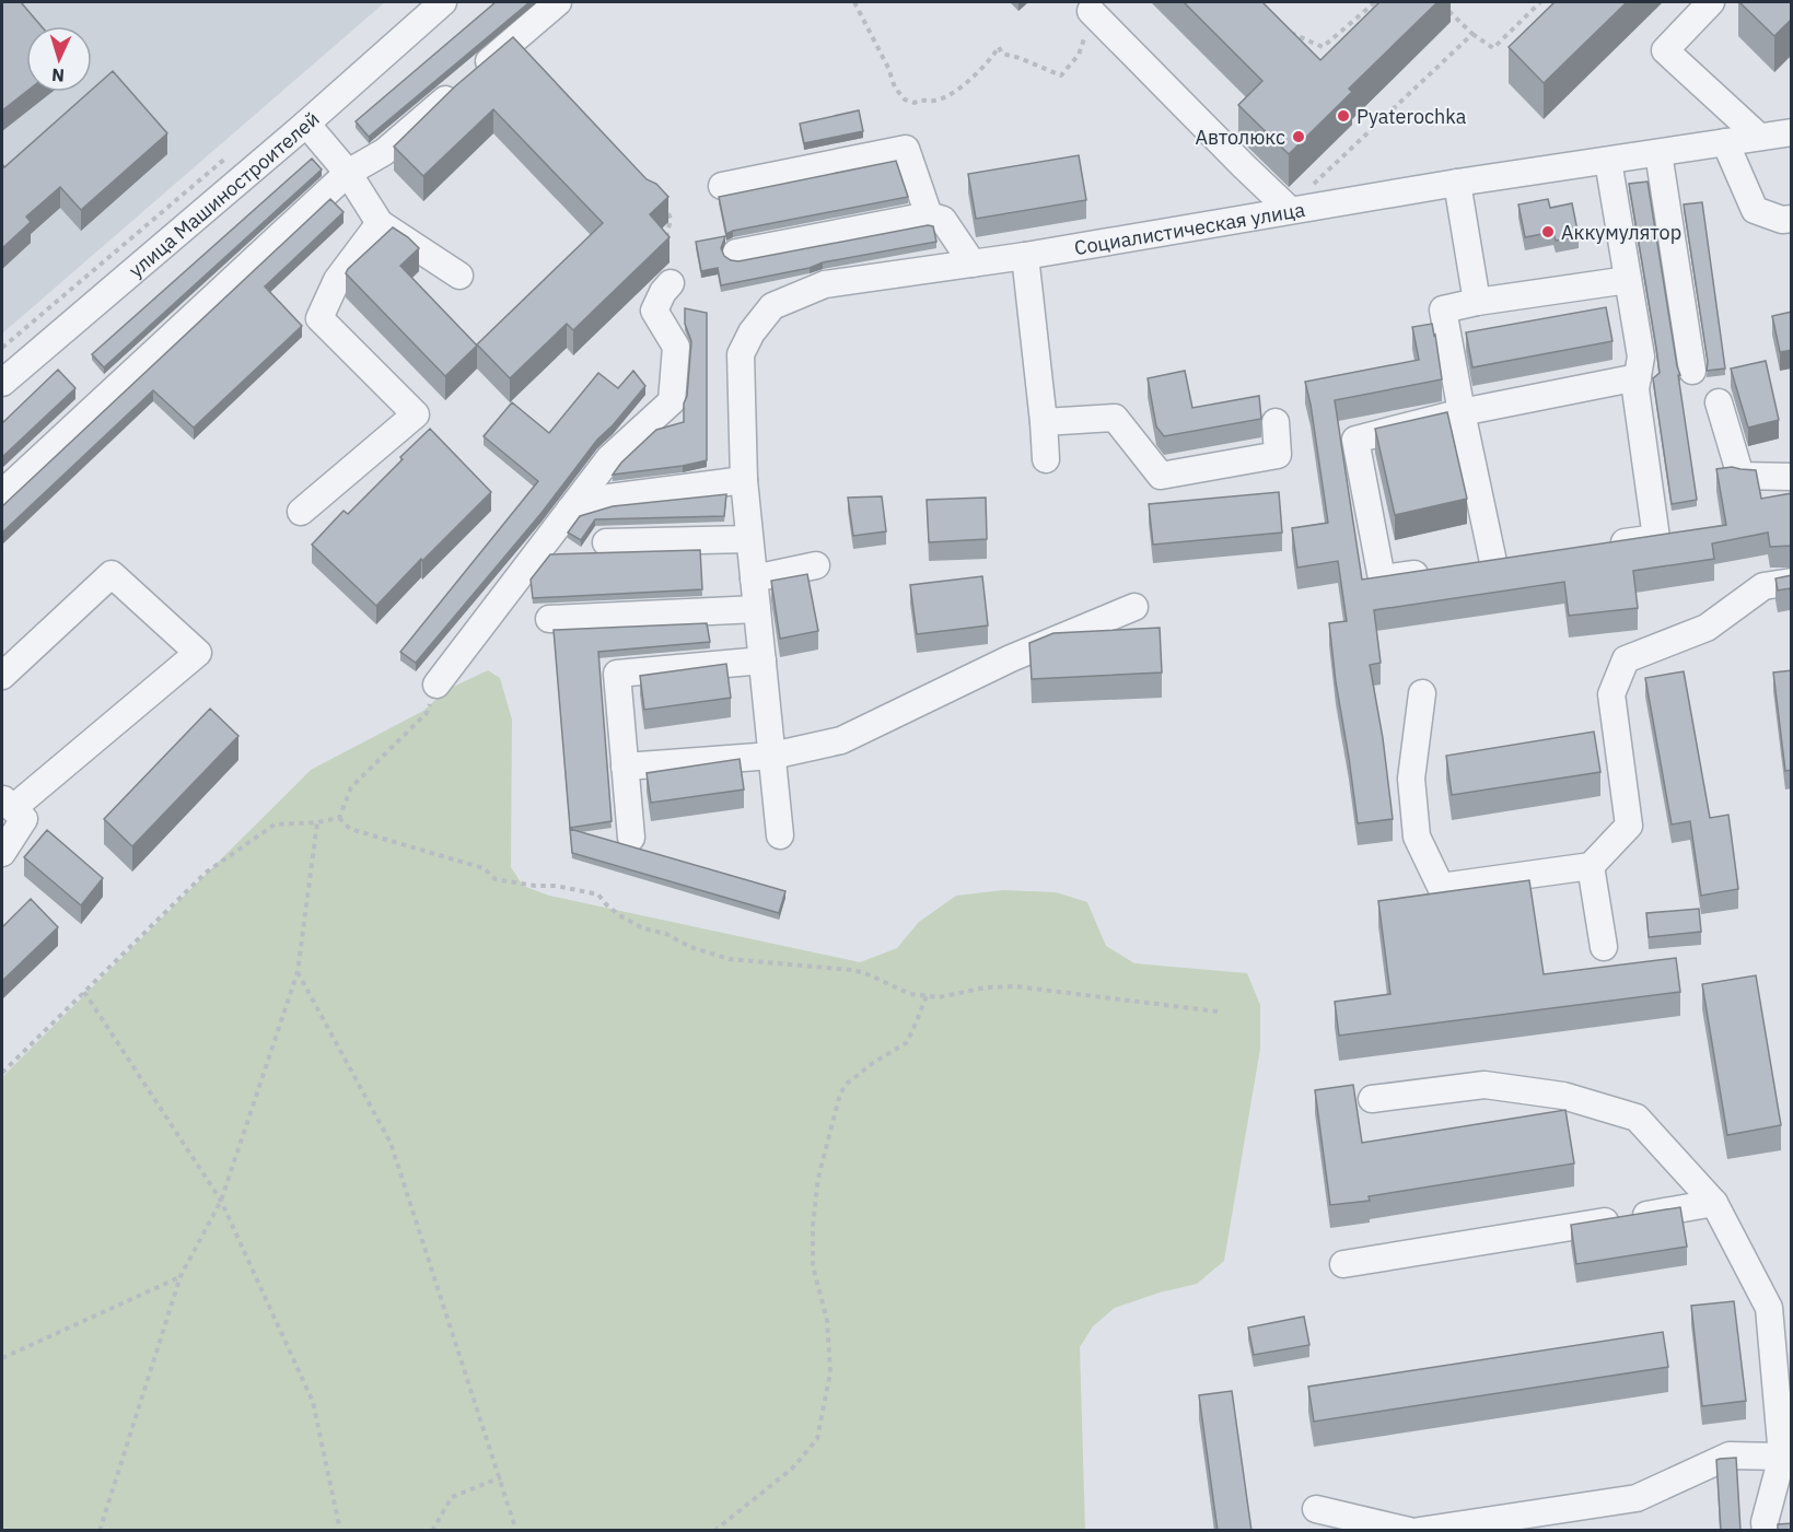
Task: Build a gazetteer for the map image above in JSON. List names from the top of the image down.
{
  "streets": {
    "street": ["улица Машиностроителей", "Социалистическая улица"]
  },
  "places": ["Pyaterochka", "Автолюкс", "Аккумулятор"],
  "north": "bottom"
}
